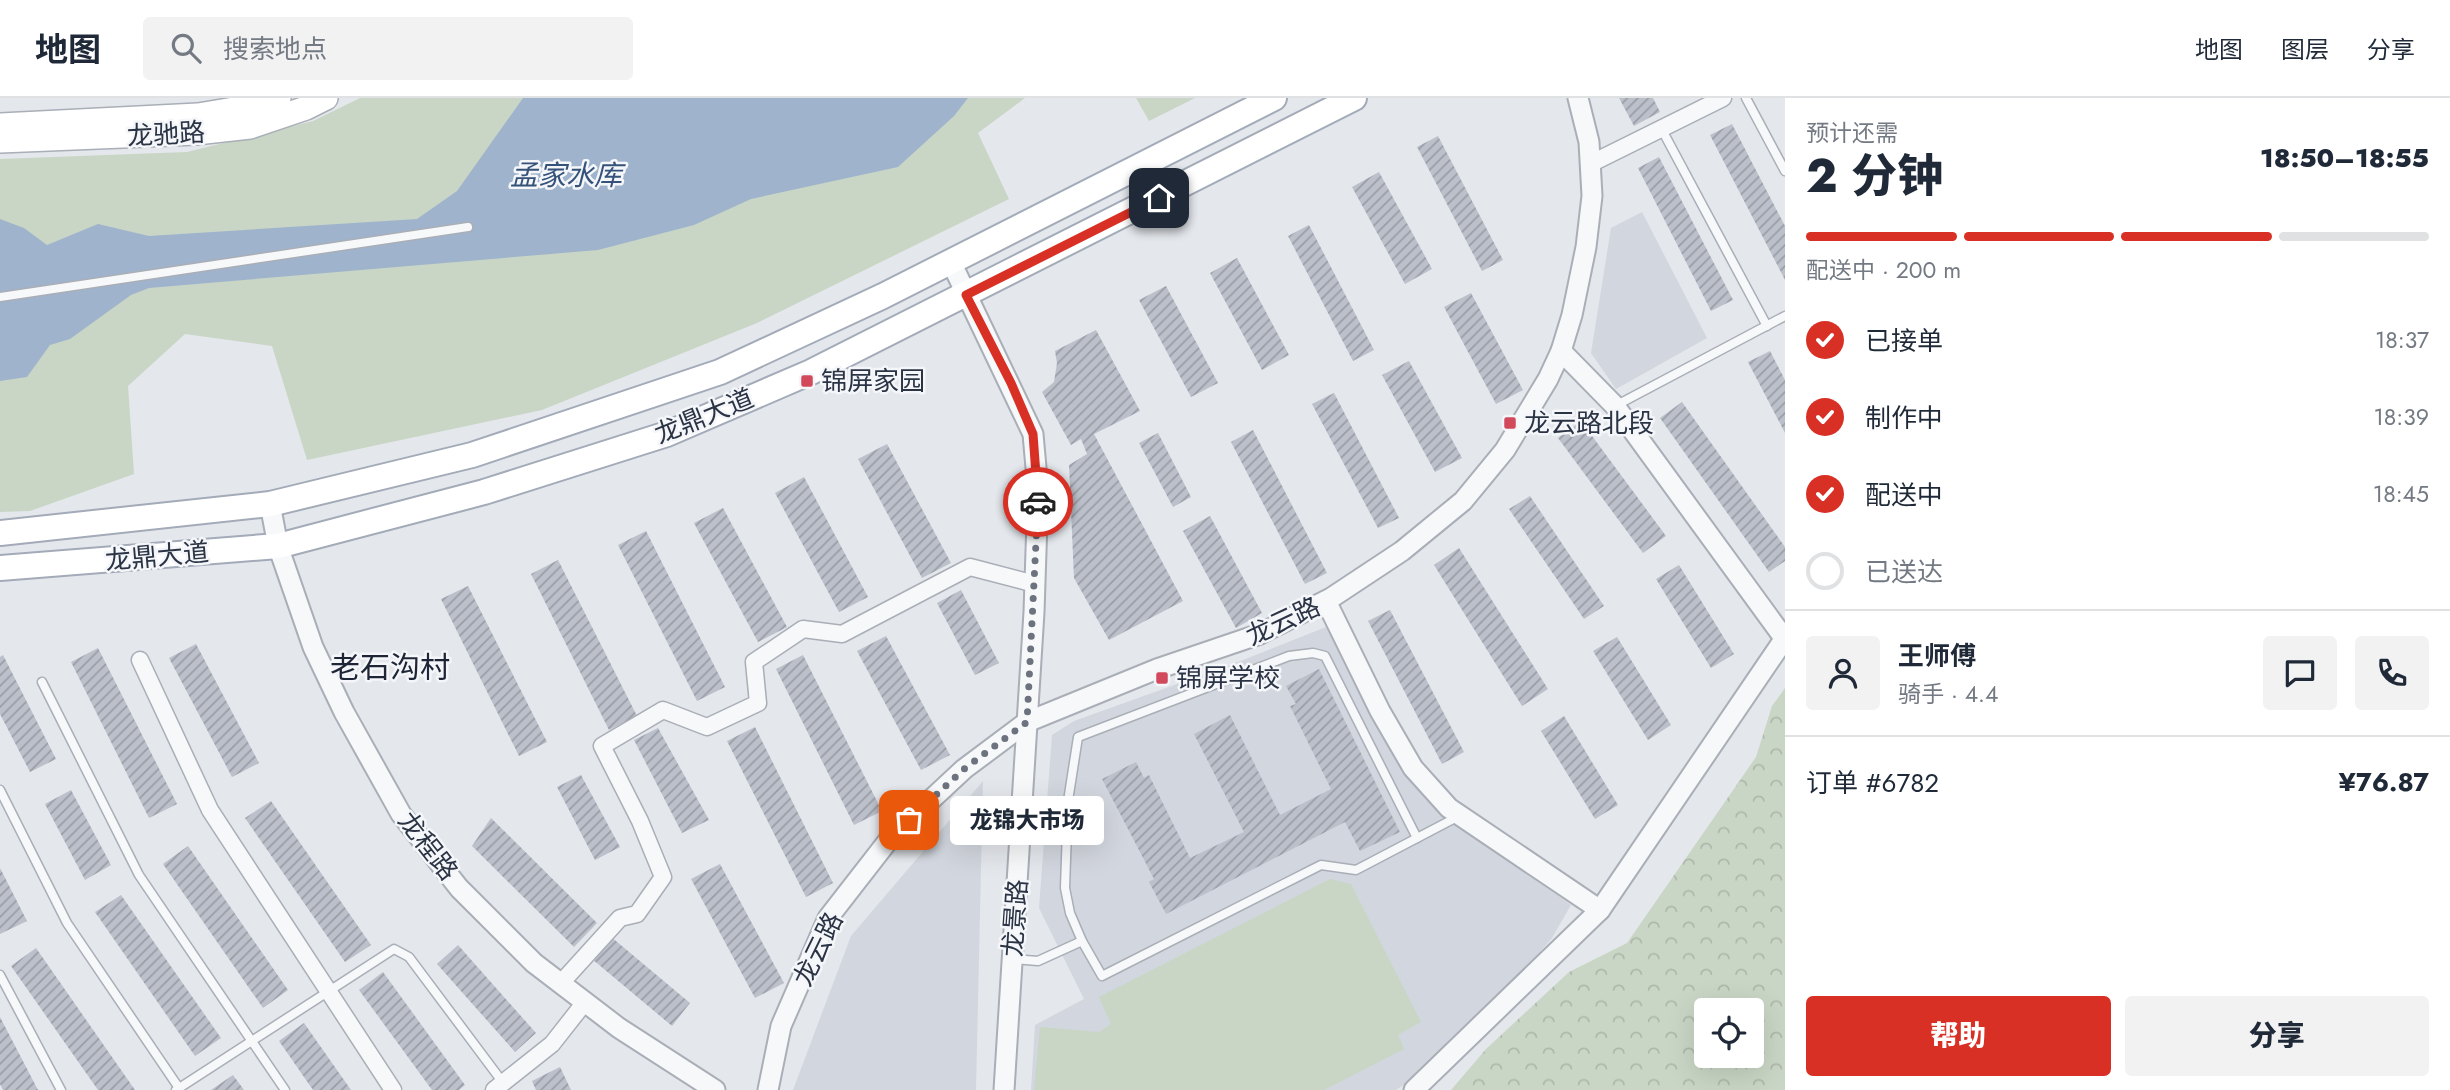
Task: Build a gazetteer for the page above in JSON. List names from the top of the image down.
{
  "streets": {
    "main road": ["龙驰路", "龙鼎大道"],
    "street": ["龙云路", "龙程路", "龙景路"]
  },
  "crossings": [
    ["龙鼎大道", "龙程路"],
    ["龙鼎大道", "龙景路"],
    ["龙云路", "龙景路"]
  ],
  "districts": ["老石沟村"],
  "water": ["孟家水库"],
  "places": {
    "transit": ["锦屏家园", "龙云路北段", "锦屏学校"],
    "other": ["龙锦大市场"]
  },
  "page": {
    "header": "地图",
    "search": "搜索地点",
    "nav": ["地图", "图层", "分享"],
    "heading": ["2 分钟", "预计还需", "18:50–18:55"],
    "panel": [
      "王师傅",
      "骑手 · 4.4",
      "订单 #6782",
      "¥76.87"
    ],
    "bar": "配送中 · 200 m",
    "list": [
      ["已接单", "18:37"],
      ["制作中", "18:39"],
      ["配送中", "18:45"],
      "已送达"
    ],
    "bubble": "龙锦大市场",
    "buttons": ["帮助", "分享"]
  }
}
